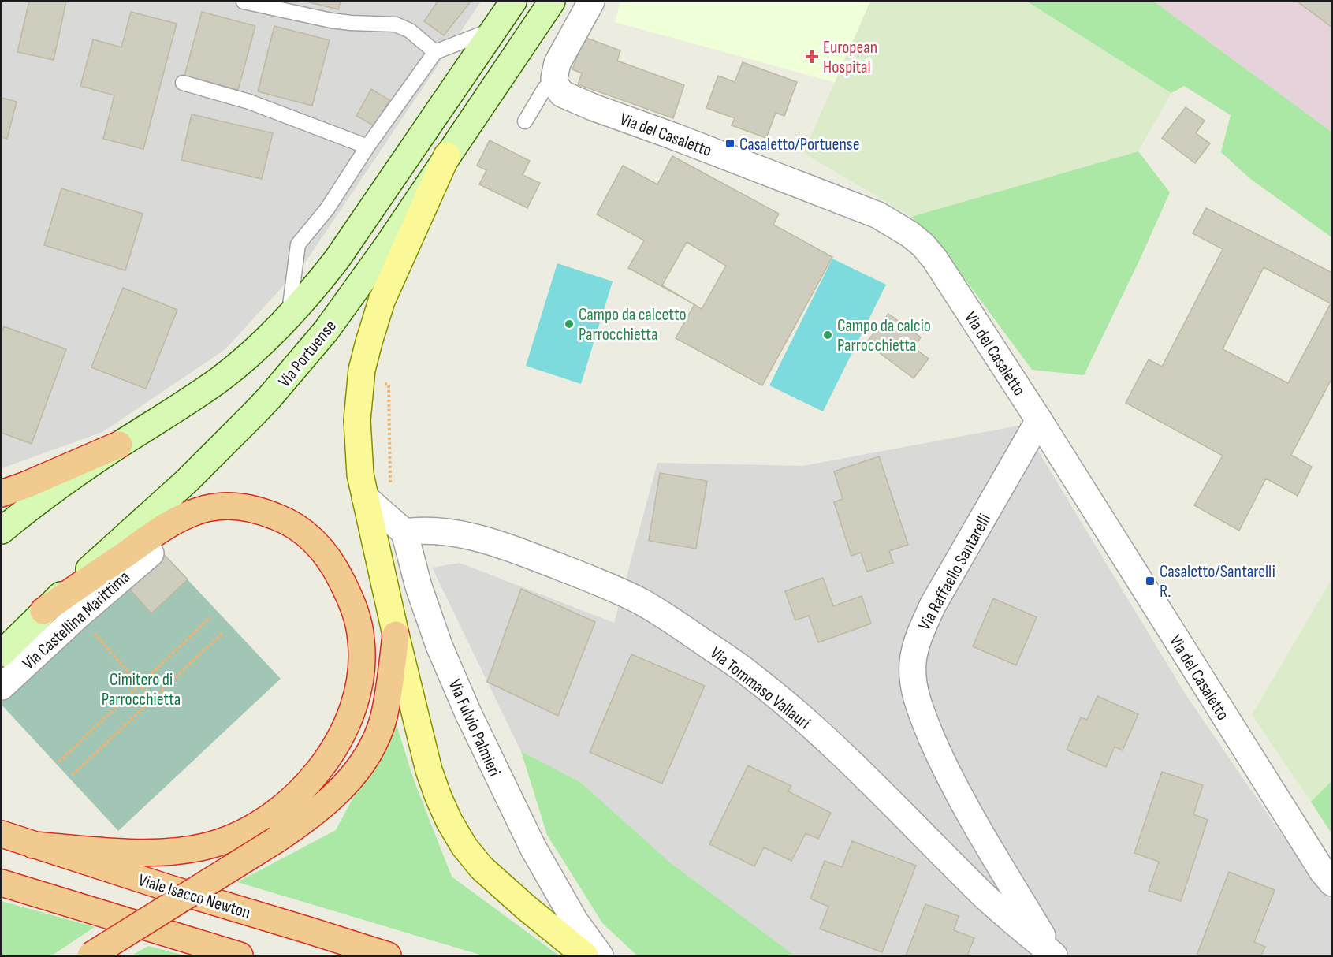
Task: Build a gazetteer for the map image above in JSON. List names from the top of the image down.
{
  "streets": {
    "highway": ["Viale Isacco Newton"],
    "main road": ["Via Portuense"],
    "street": [
      "Via del Casaletto",
      "Via Raffaello Santarelli",
      "Via Castellina Marittima",
      "Via Tommaso Vallauri",
      "Via Fulvio Palmieri"
    ]
  },
  "crossings": [
    ["Via del Casaletto", "Via Raffaello Santarelli"],
    ["Via Raffaello Santarelli", "Via Tommaso Vallauri"],
    ["Via Tommaso Vallauri", "Via Fulvio Palmieri"]
  ],
  "parks": ["Cimitero di Parrocchietta"],
  "places": {
    "health": ["European Hospital"],
    "transit": ["Casaletto/Portuense", "Casaletto/Santarelli R."],
    "other": ["Campo da calcetto Parrocchietta", "Campo da calcio Parrocchietta"]
  }
}
